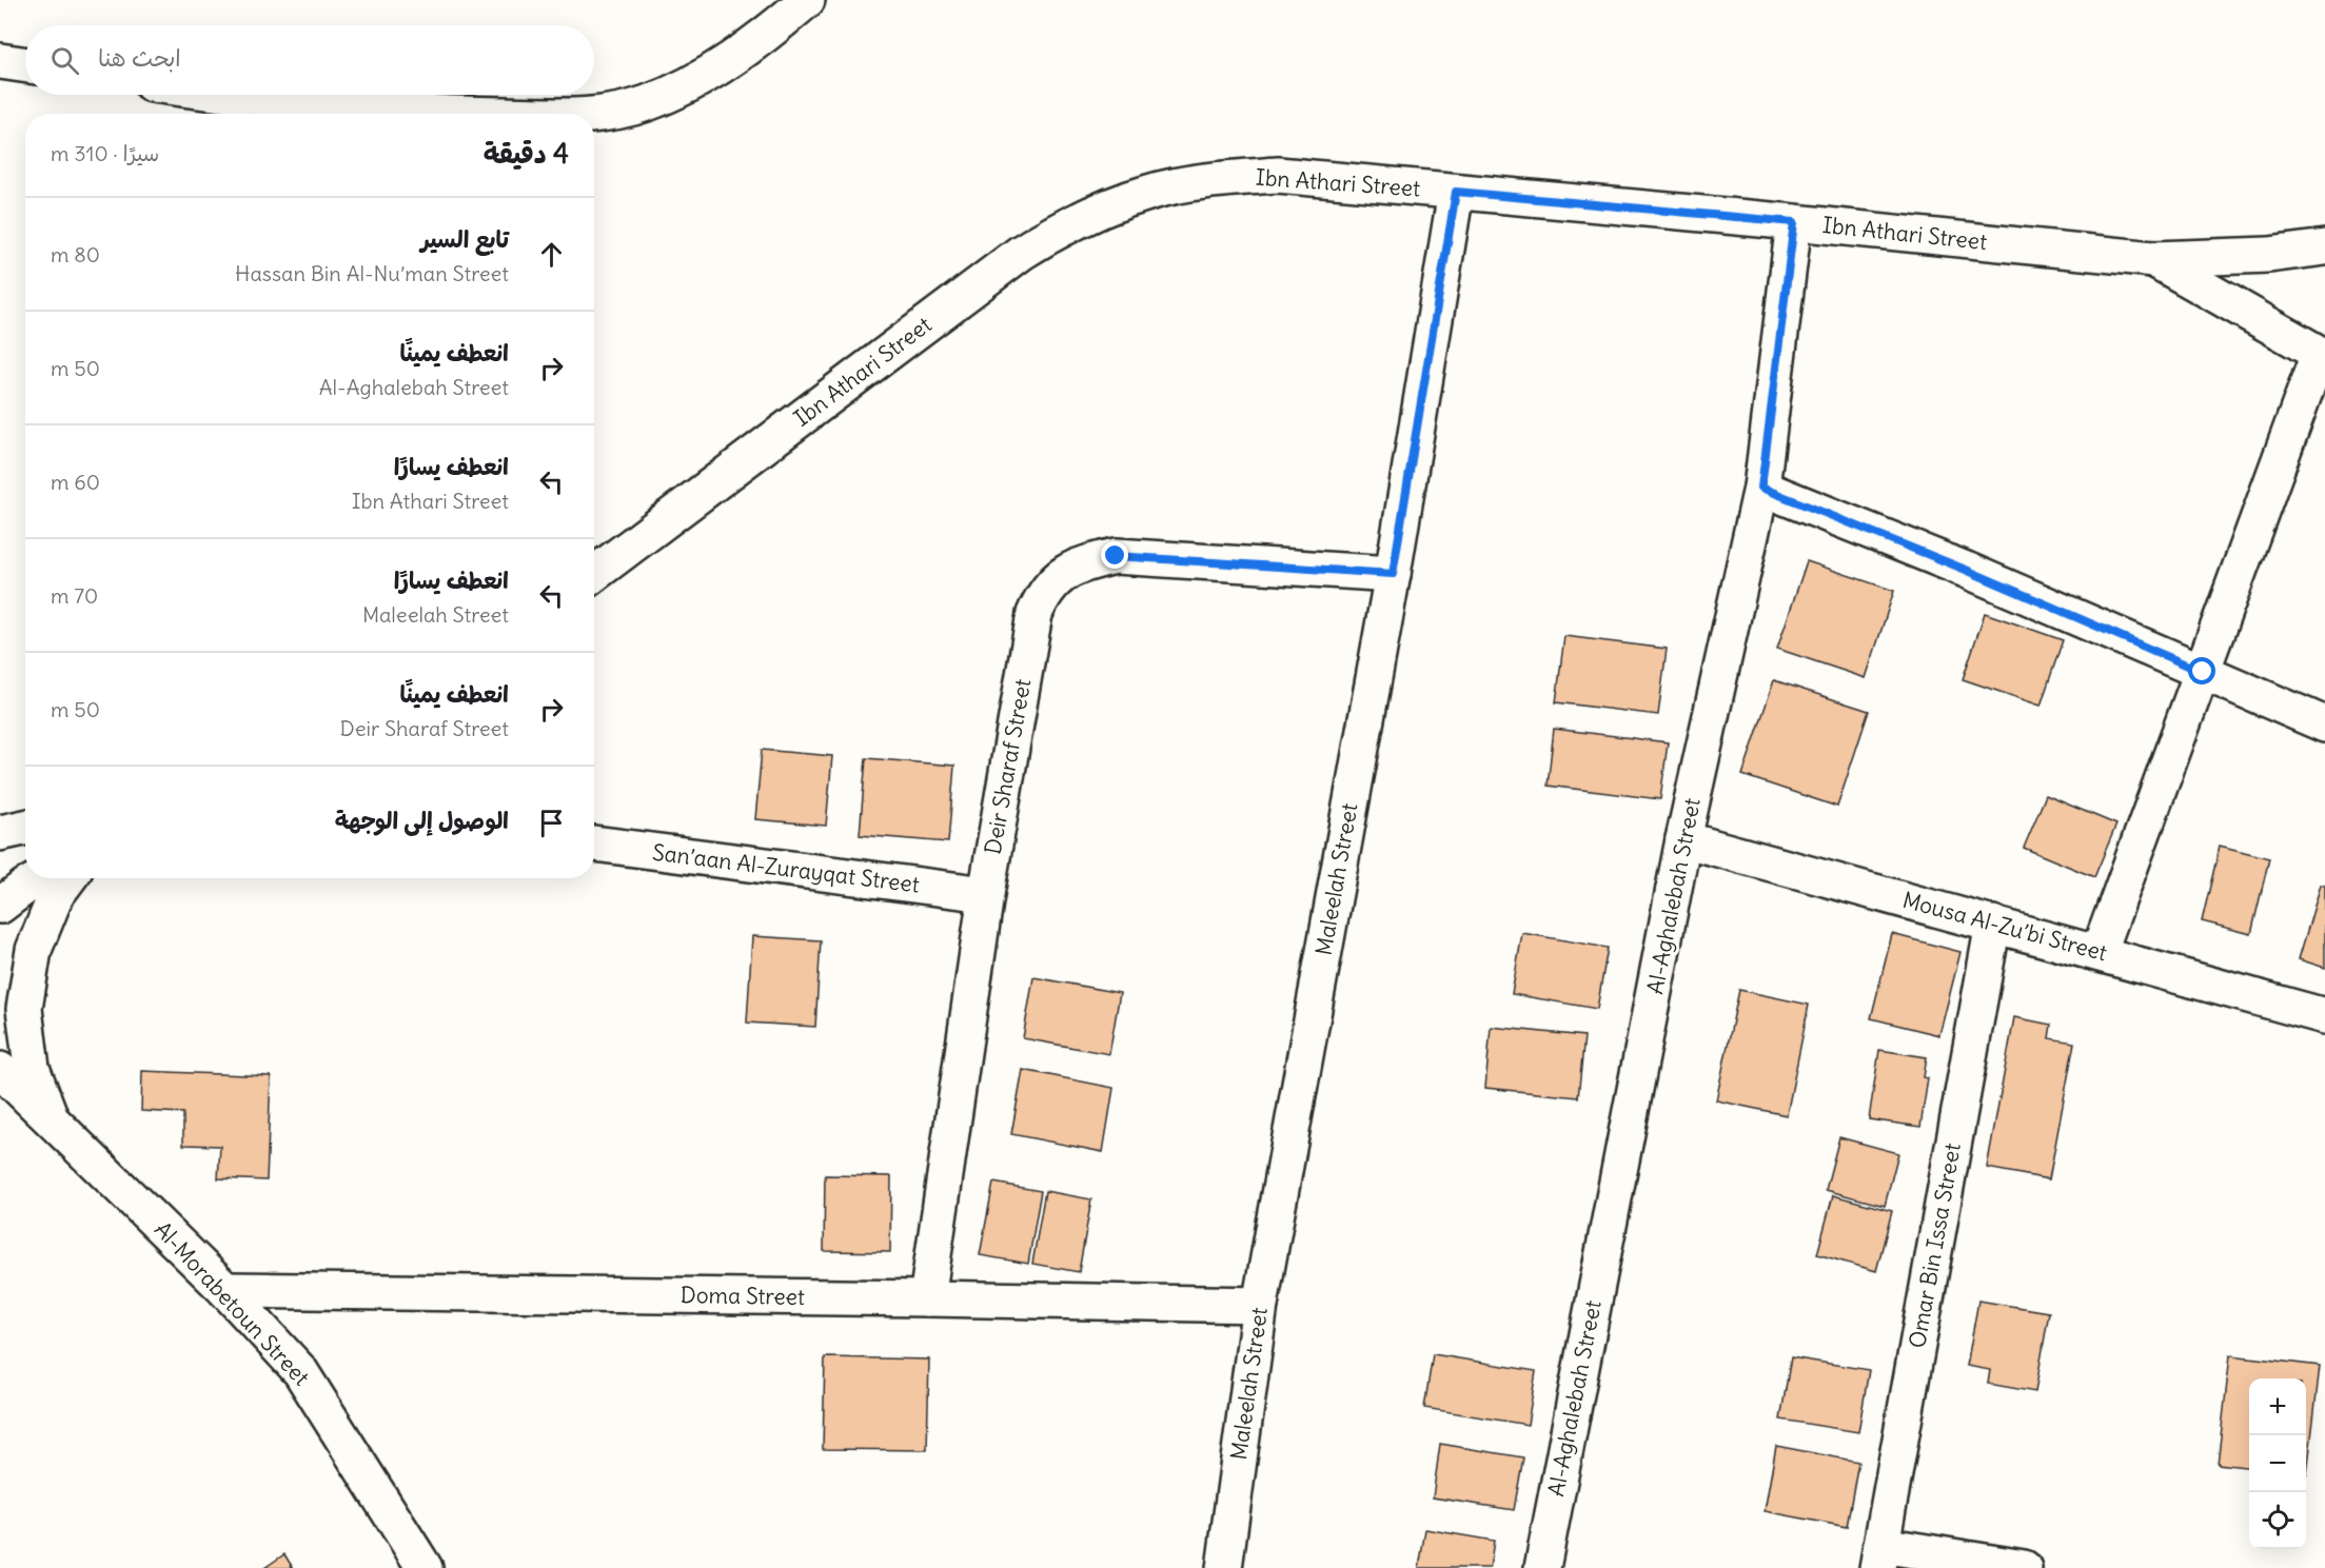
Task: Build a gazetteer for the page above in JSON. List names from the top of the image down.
{
  "streets": {
    "street": [
      "Ibn Athari Street",
      "Deir Sharaf Street",
      "San’aan Al-Zurayqat Street",
      "Maleelah Street",
      "Al-Aghalebah Street",
      "Mousa Al-Zu’bi Street",
      "Omar Bin Issa Street",
      "Doma Street",
      "Al-Morabetoun Street"
    ]
  },
  "crossings": [
    ["Ibn Athari Street", "Maleelah Street"],
    ["Ibn Athari Street", "Al-Aghalebah Street"],
    ["Deir Sharaf Street", "San’aan Al-Zurayqat Street"],
    ["Deir Sharaf Street", "Maleelah Street"],
    ["Deir Sharaf Street", "Doma Street"],
    ["Maleelah Street", "Doma Street"],
    ["Al-Aghalebah Street", "Mousa Al-Zu’bi Street"],
    ["Mousa Al-Zu’bi Street", "Omar Bin Issa Street"],
    ["Doma Street", "Al-Morabetoun Street"]
  ],
  "page": {
    "search": "ابحث هنا",
    "heading": ["4 دقيقة", "سيرًا · 310 m"],
    "list": [
      ["تابع السير", "Hassan Bin Al-Nu’man Street", "80 m"],
      ["انعطف يمينًا", "Al-Aghalebah Street", "50 m"],
      ["انعطف يسارًا", "Ibn Athari Street", "60 m"],
      ["انعطف يسارًا", "Maleelah Street", "70 m"],
      ["انعطف يمينًا", "Deir Sharaf Street", "50 m"],
      "الوصول إلى الوجهة"
    ],
    "map_buttons": ["+", "−"]
  }
}
